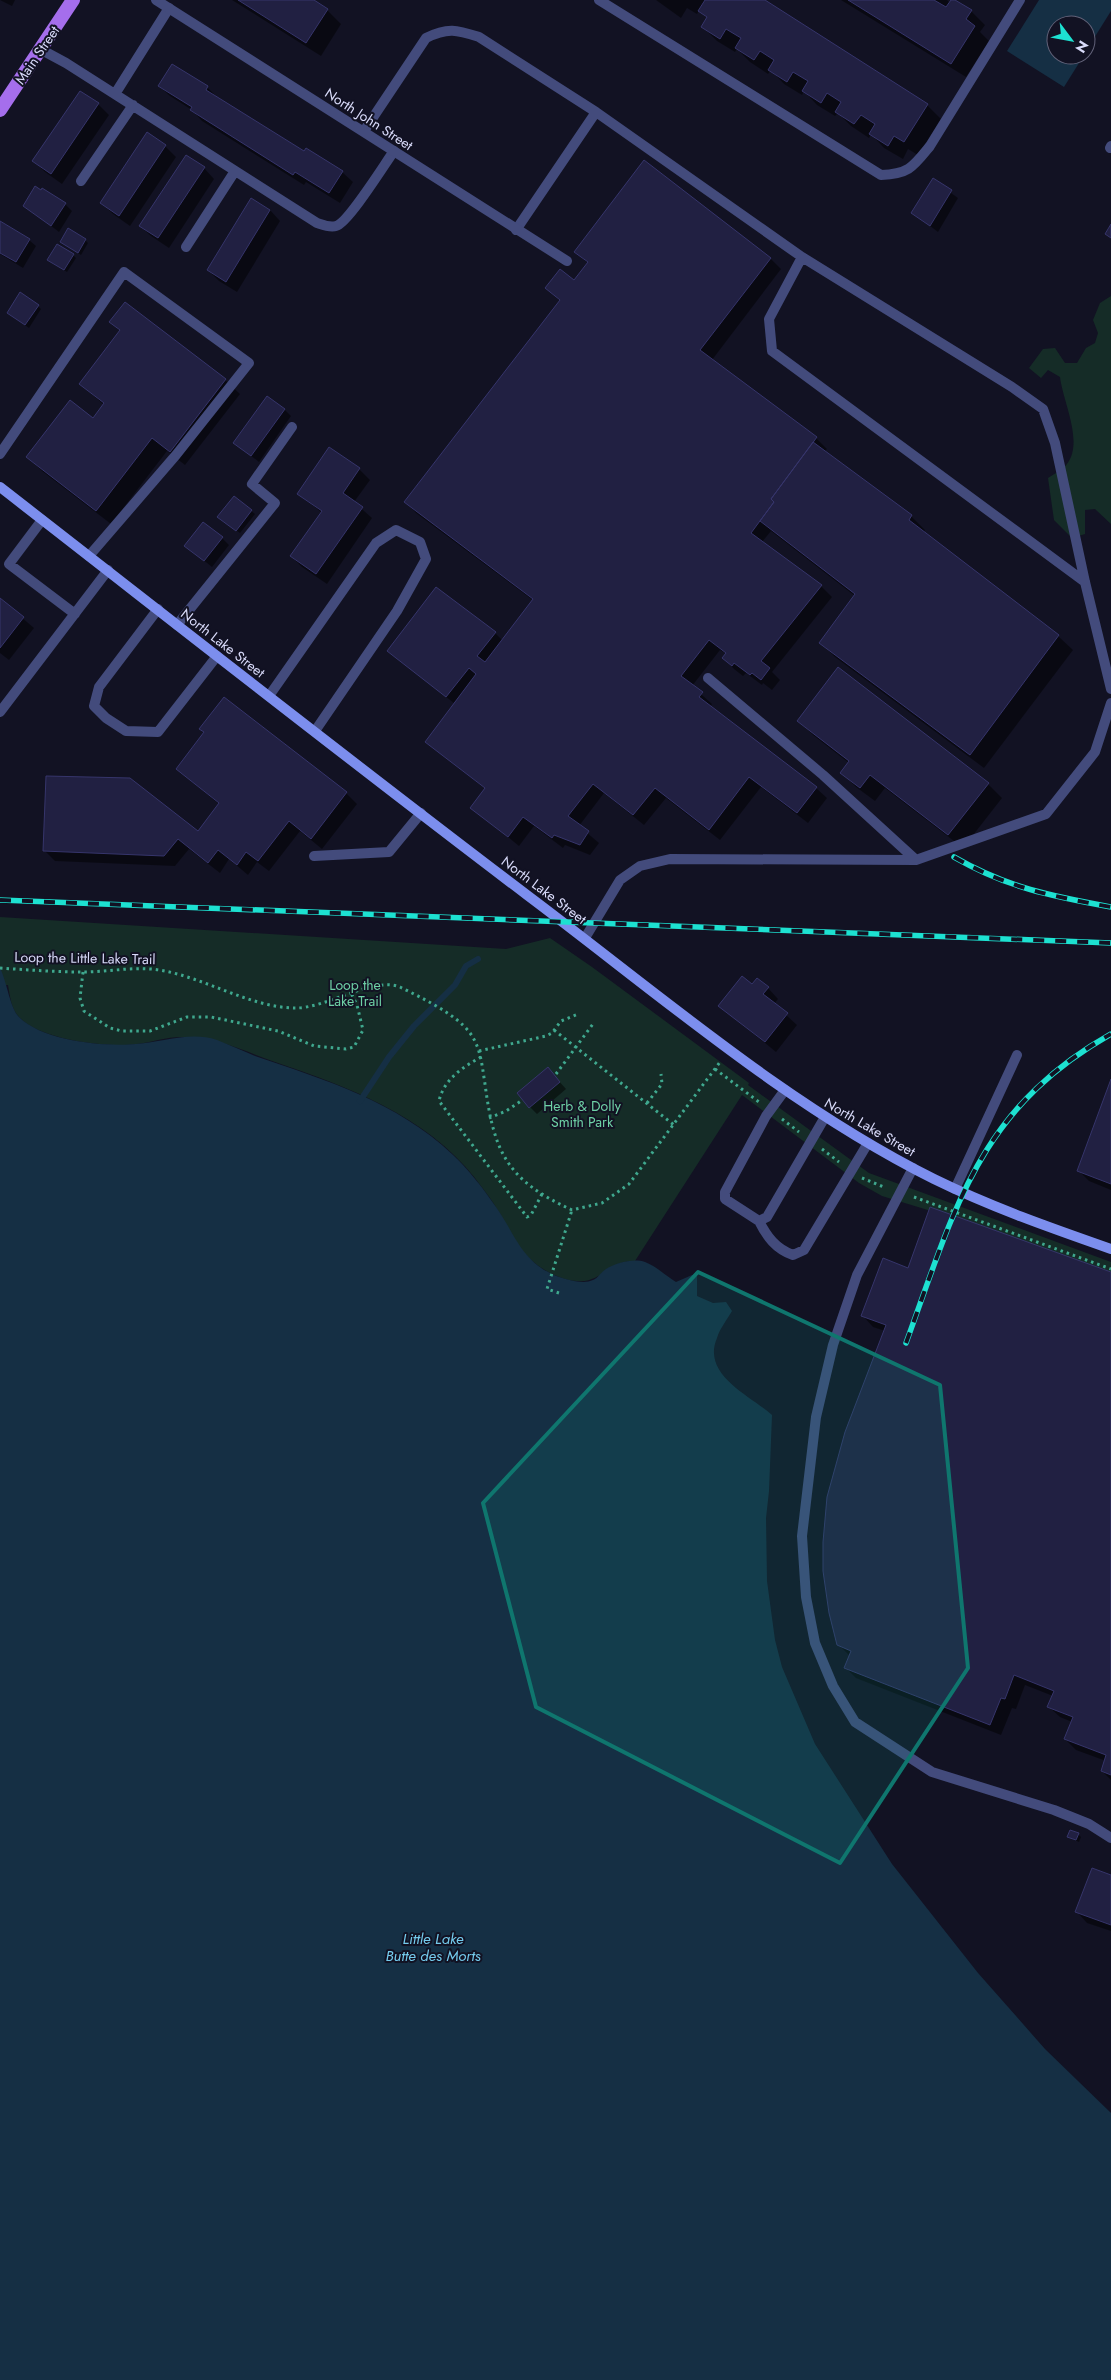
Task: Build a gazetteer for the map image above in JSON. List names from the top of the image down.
{
  "streets": {
    "main road": ["Main Street", "North Lake Street"],
    "street": ["North John Street"],
    "path": ["Loop the Little Lake Trail"]
  },
  "water": ["Little Lake Butte des Morts"],
  "parks": ["Loop the Lake Trail", "Herb & Dolly Smith Park"],
  "north": "bottom right"
}
